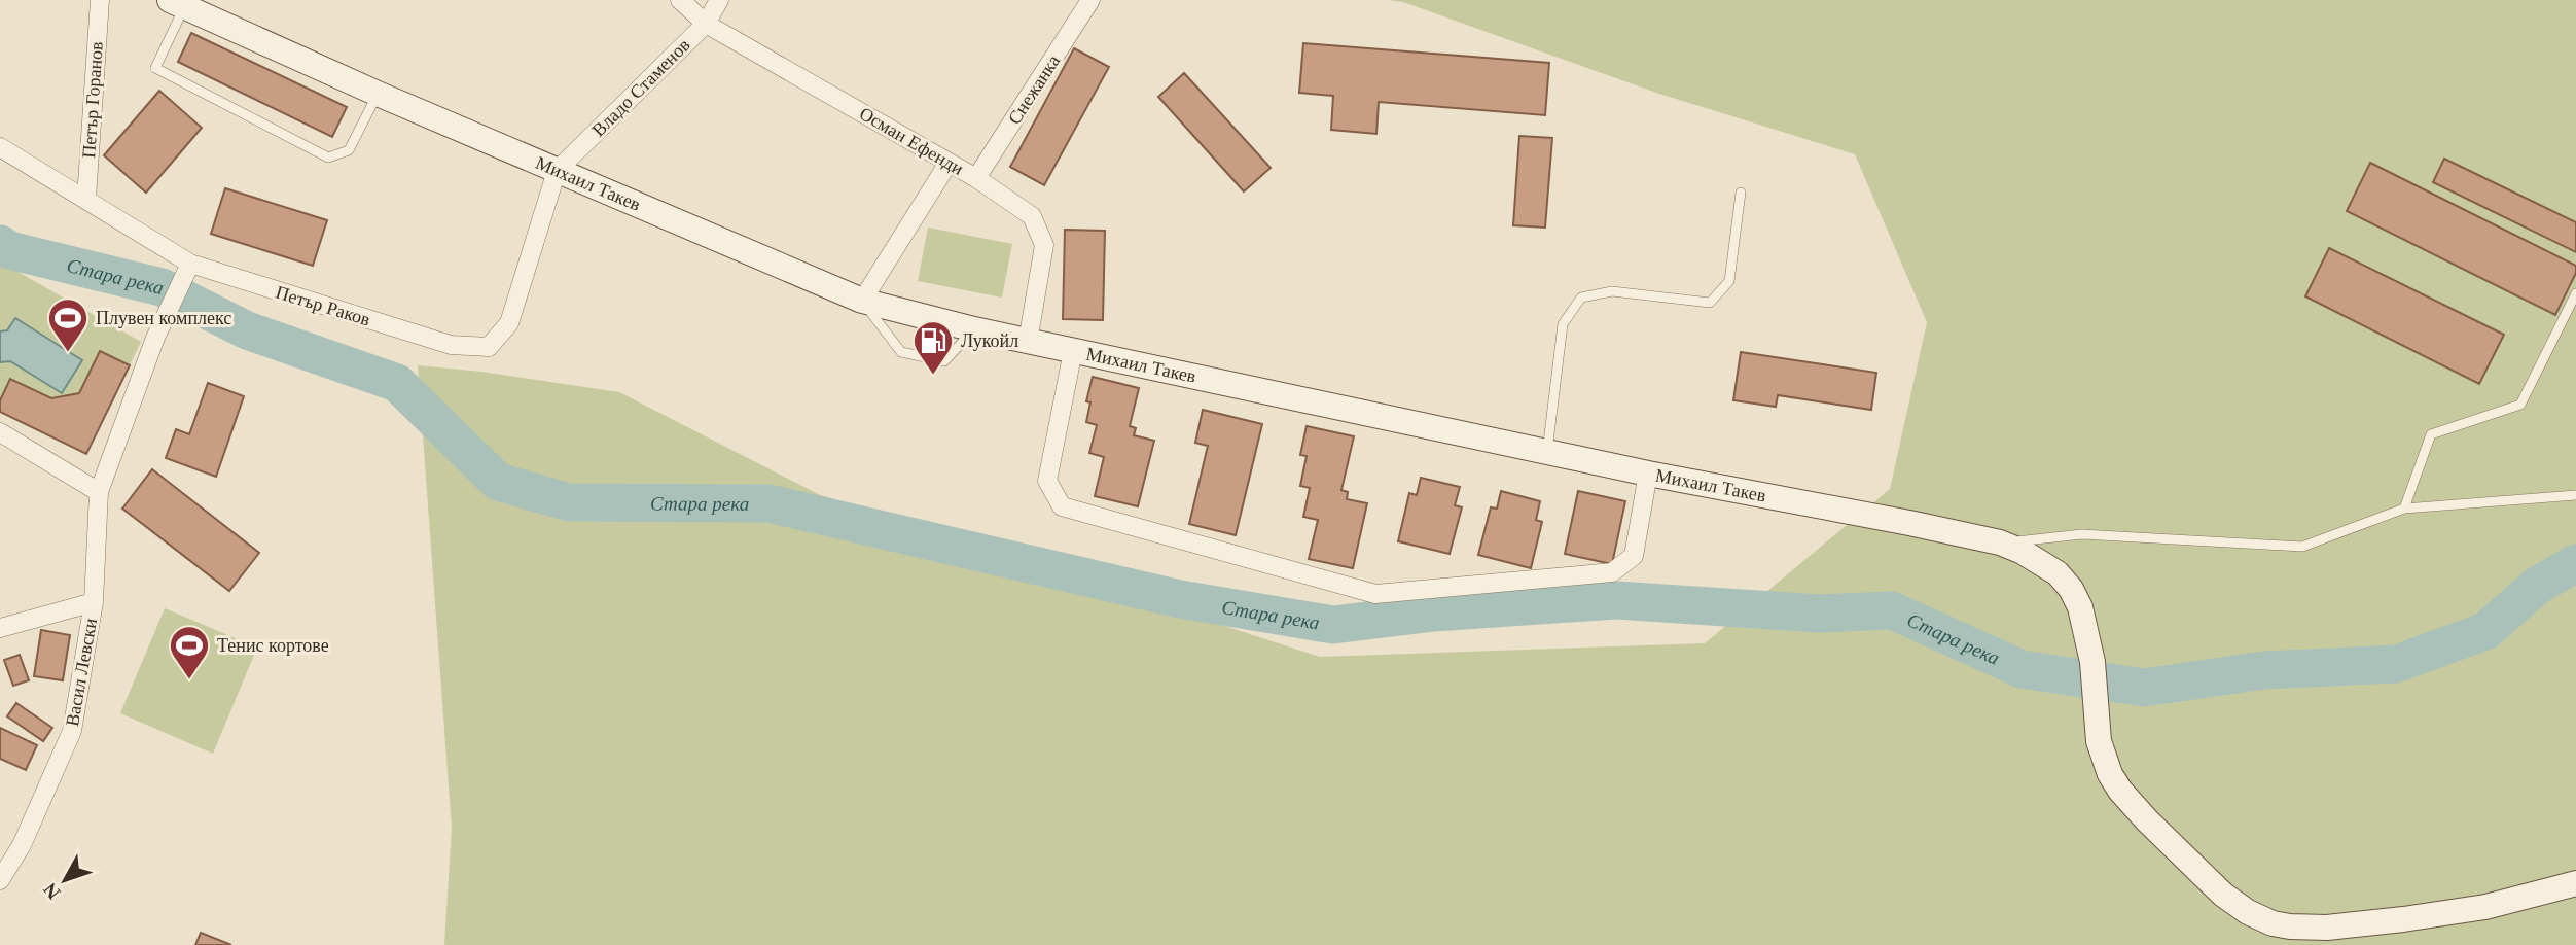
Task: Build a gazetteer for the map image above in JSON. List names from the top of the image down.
{
  "streets": {
    "main road": ["Михаил Такев"],
    "street": [
      "Владо Стаменов",
      "Снежанка",
      "Петър Горанов",
      "Осман Ефенди",
      "Петър Раков",
      "Васил Левски"
    ]
  },
  "crossings": [
    ["Владо Стаменов", "Осман Ефенди"],
    ["Владо Стаменов", "Михаил Такев"],
    ["Владо Стаменов", "Петър Раков"],
    ["Снежанка", "Осман Ефенди"],
    ["Петър Горанов", "Петър Раков"],
    ["Осман Ефенди", "Михаил Такев"],
    ["Михаил Такев", "Петър Раков"],
    ["Петър Раков", "Васил Левски"]
  ],
  "water": ["Стара река"],
  "places": {
    "sports": ["Плувен комплекс", "Тенис кортове"],
    "fuel station": ["Лукойл"]
  },
  "north": "bottom left"
}
